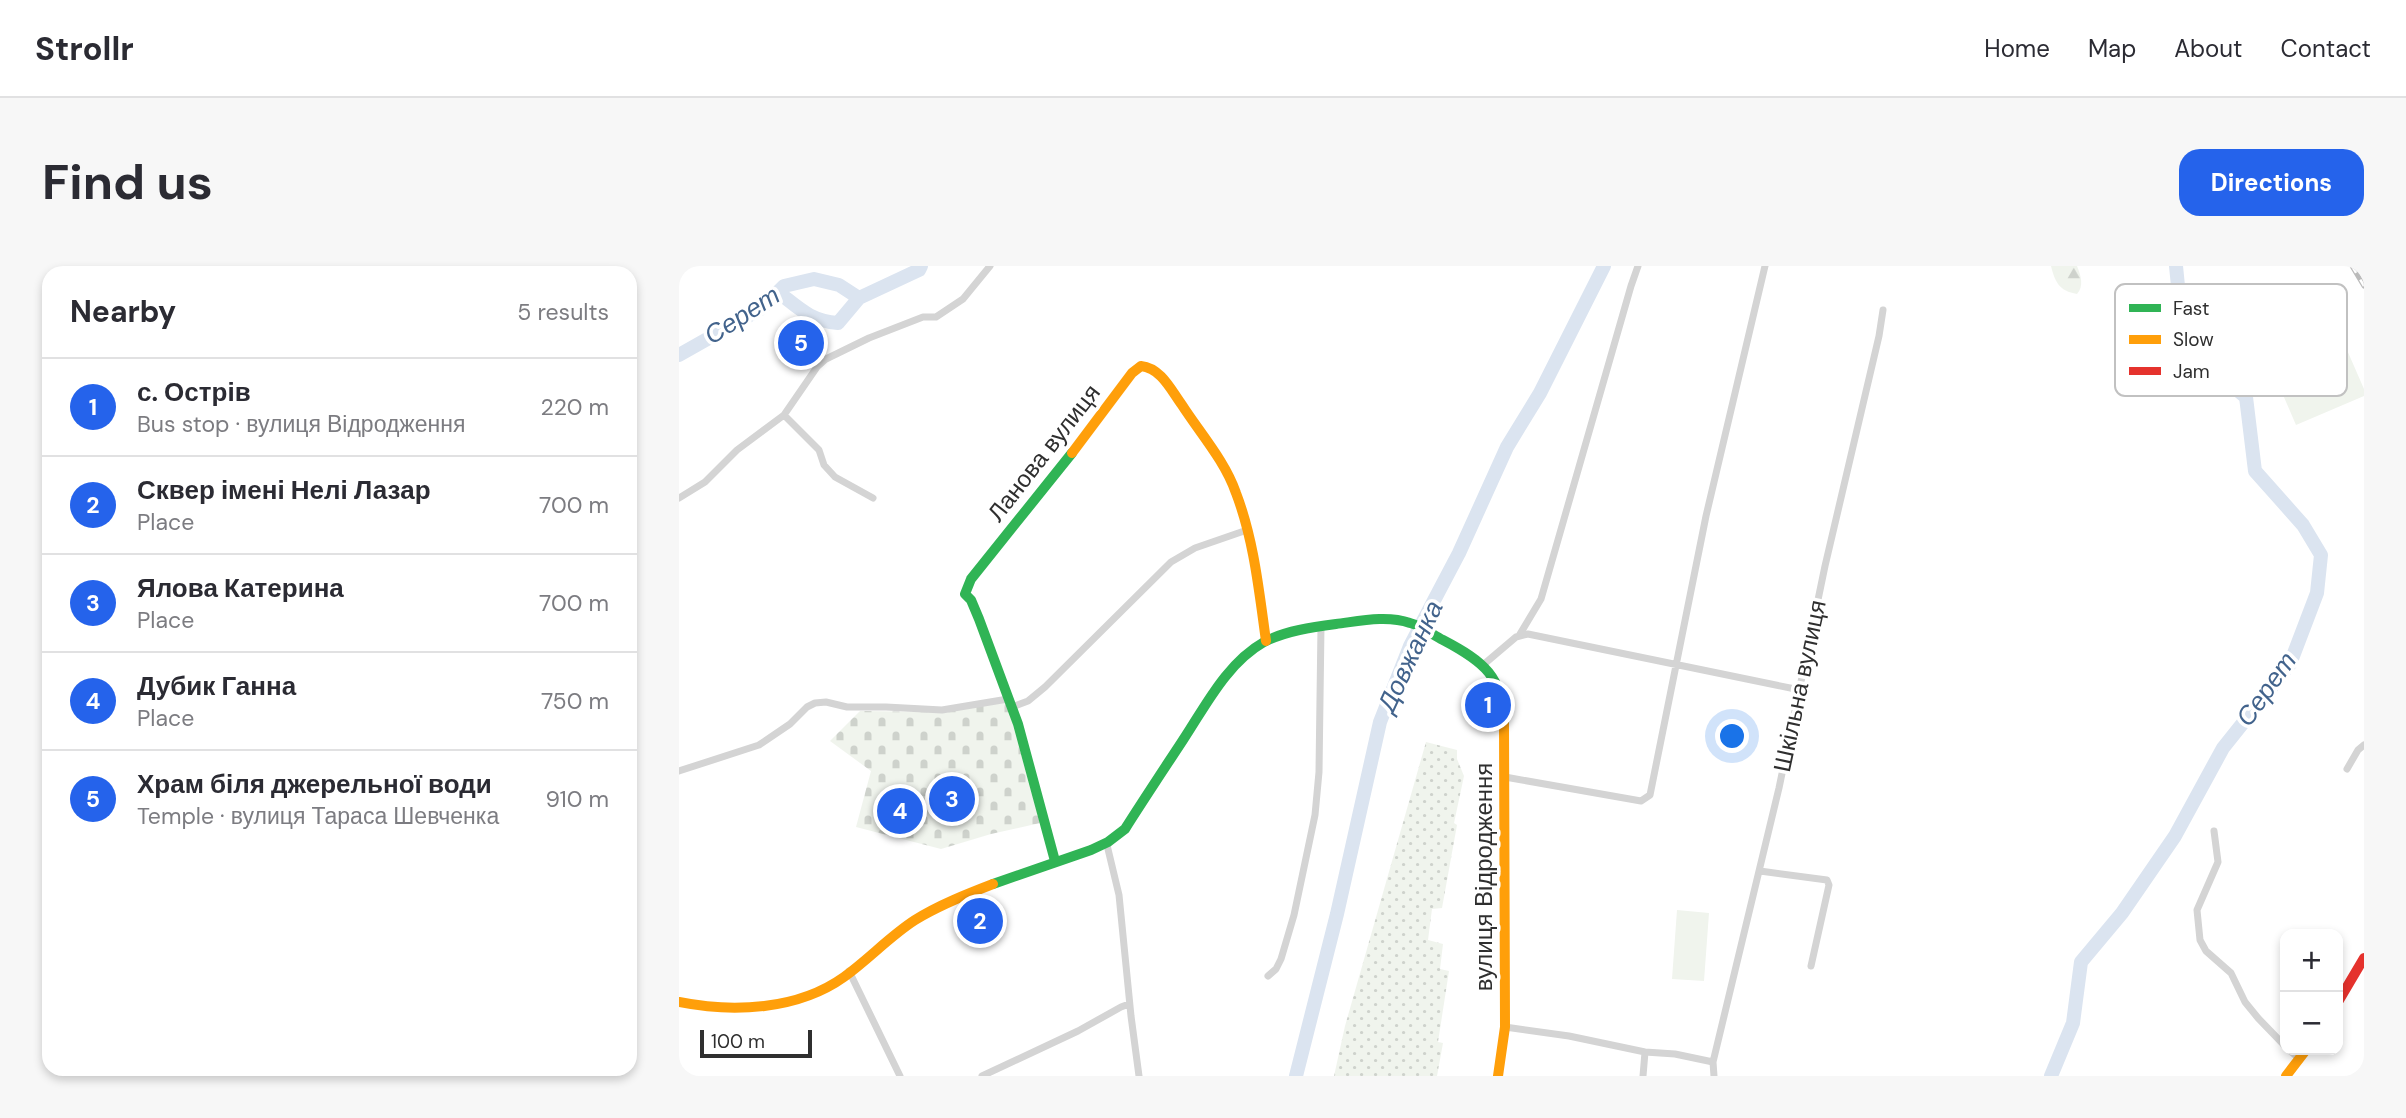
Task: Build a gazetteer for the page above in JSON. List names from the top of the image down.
{
  "streets": {
    "street": ["Ланова вулиця", "Шкільна вулиця", "вулиця Відродження"]
  },
  "water": ["Серет", "Довжанка"],
  "legend": ["Fast", "Slow", "Jam"],
  "scale_bar": "100 m",
  "page": {
    "header": "Strollr",
    "nav": [
      "Home",
      "Map",
      "About",
      "Contact"
    ],
    "buttons": "Directions",
    "title": "Find us",
    "heading": ["Nearby", "5 results"],
    "pins": [
      "5",
      "1",
      "3",
      "4",
      "2"
    ],
    "list": [
      {
        "mark": "1",
        "name": "с. Острів",
        "note": "Bus stop · вулиця Відродження",
        "value": "220 m"
      },
      {
        "mark": "2",
        "name": "Сквер імені Нелі Лазар",
        "note": "Place",
        "value": "700 m"
      },
      {
        "mark": "3",
        "name": "Ялова Катерина",
        "note": "Place",
        "value": "700 m"
      },
      {
        "mark": "4",
        "name": "Дубик Ганна",
        "note": "Place",
        "value": "750 m"
      },
      {
        "mark": "5",
        "name": "Храм біля джерельної води",
        "note": "Temple · вулиця Тараса Шевченка",
        "value": "910 m"
      }
    ],
    "map_buttons": ["+", "−"],
    "scale": "100 m"
  }
}
